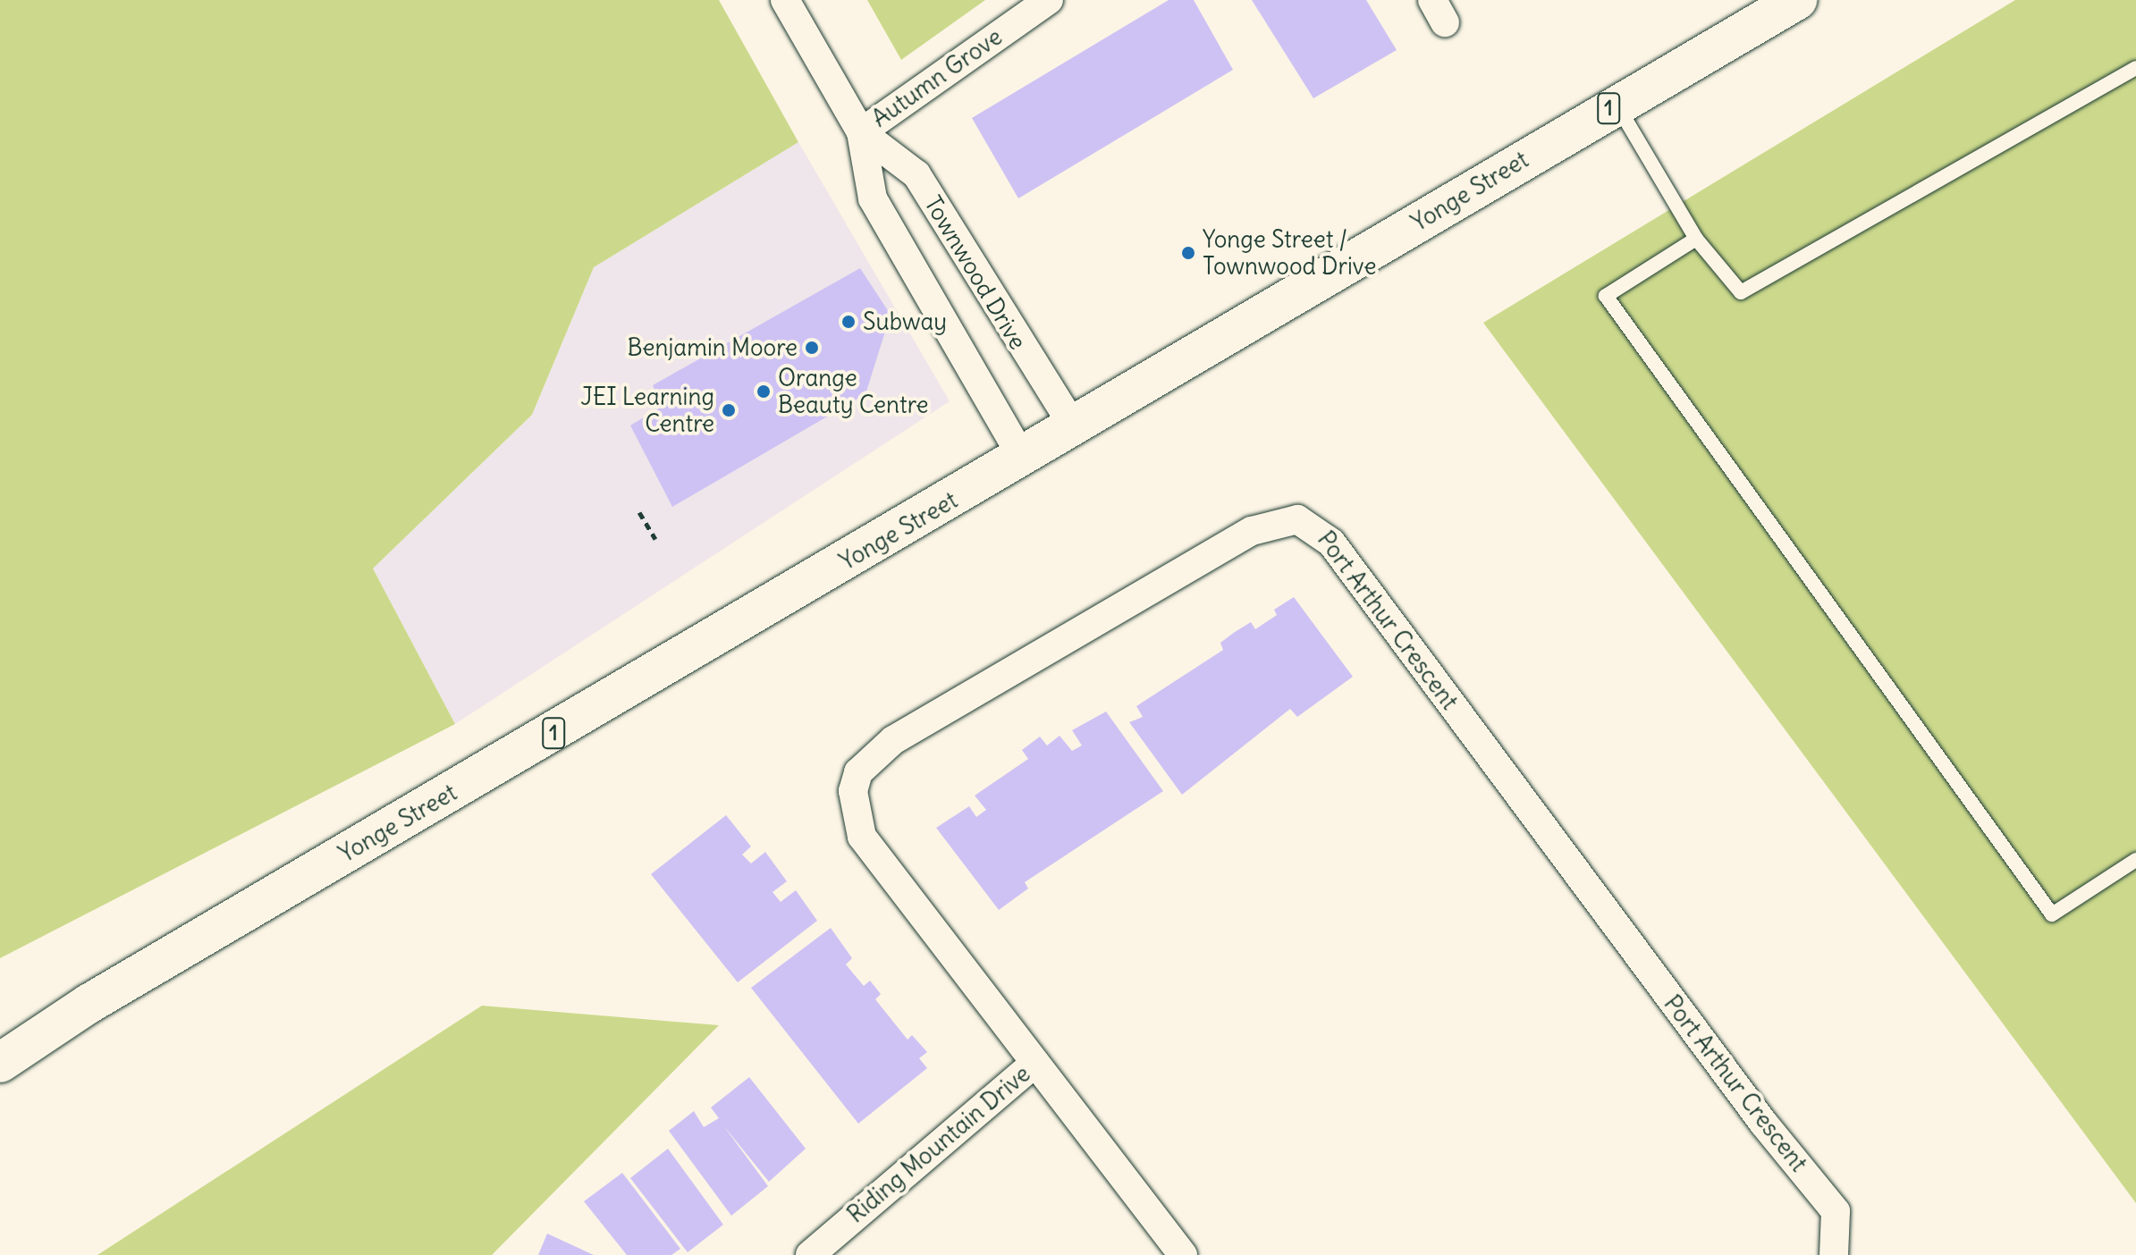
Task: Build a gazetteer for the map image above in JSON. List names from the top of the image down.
{
  "streets": {
    "main road": ["1", "Yonge Street"],
    "street": [
      "Autumn Grove",
      "Townwood Drive",
      "Port Arthur Crescent",
      "Riding Mountain Drive"
    ]
  },
  "crossings": [
    ["Autumn Grove", "Townwood Drive"],
    ["Yonge Street", "Townwood Drive"],
    ["Port Arthur Crescent", "Riding Mountain Drive"]
  ],
  "places": [
    "Yonge Street / Townwood Drive",
    "Subway",
    "Benjamin Moore",
    "Orange Beauty Centre",
    "JEI Learning Centre"
  ]
}
